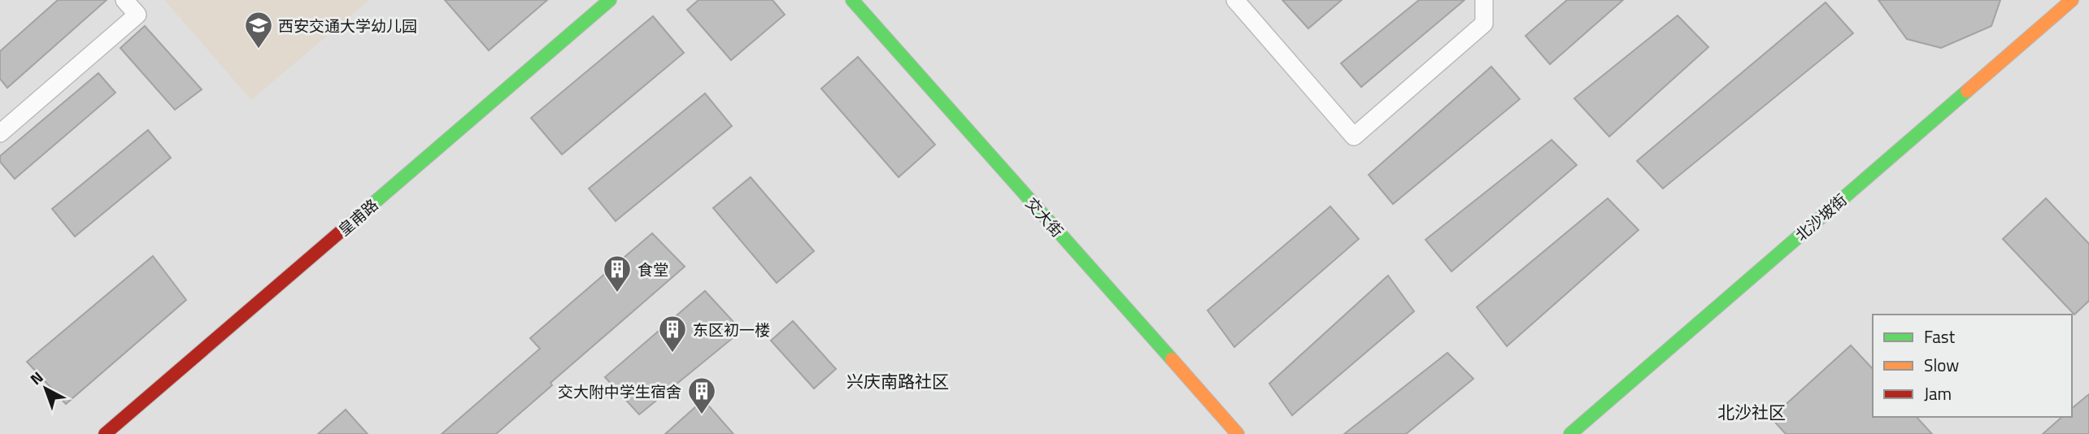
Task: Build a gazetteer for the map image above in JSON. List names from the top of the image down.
{
  "streets": {
    "street": ["皇甫路", "交大街", "北沙坡街"]
  },
  "districts": ["兴庆南路社区", "北沙社区"],
  "places": {
    "school or university": ["西安交通大学幼儿园"],
    "building": ["食堂", "东区初一楼", "交大附中学生宿舍"]
  },
  "legend": ["Fast", "Slow", "Jam"],
  "north": "top left"
}
